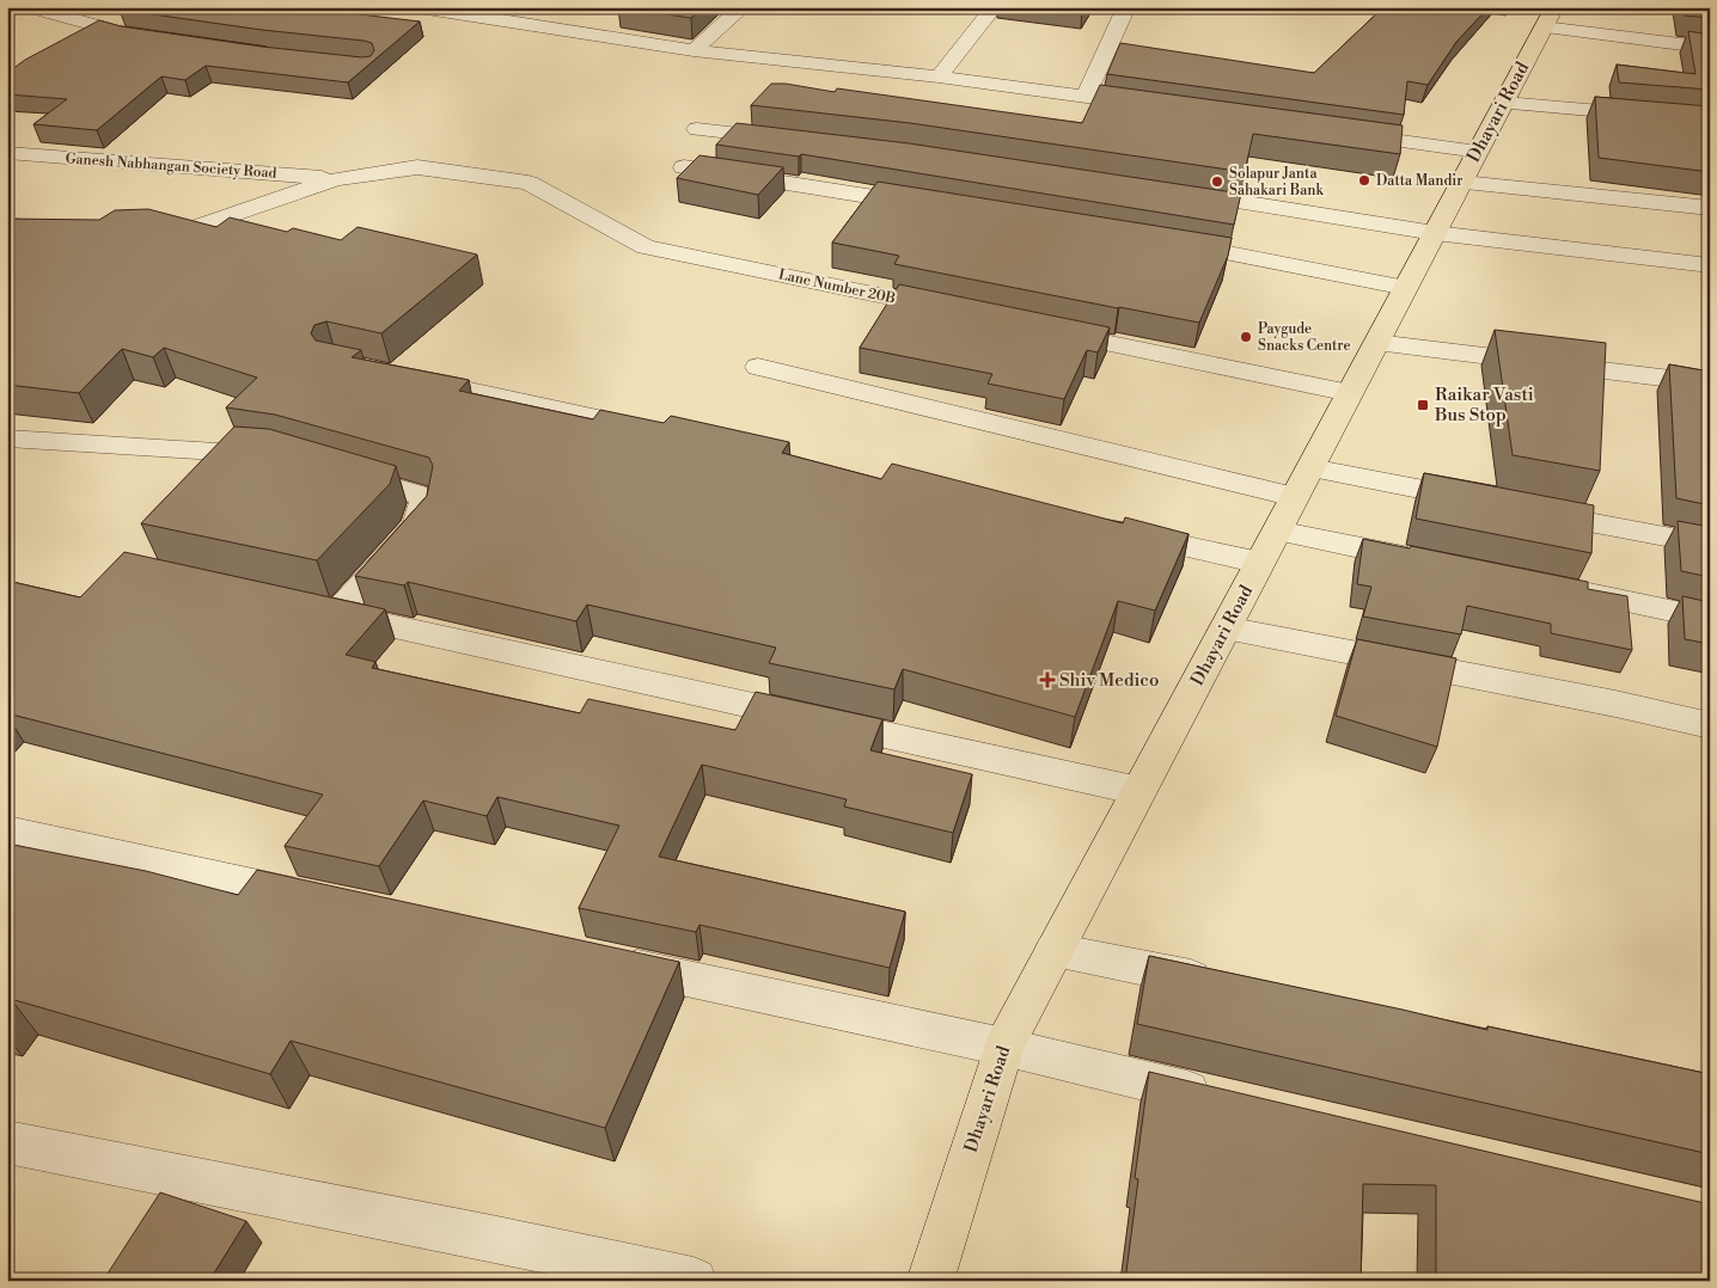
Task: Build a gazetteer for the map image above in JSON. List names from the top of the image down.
{
  "streets": {
    "main road": ["Dhayari Road"],
    "street": ["Ganesh Nabhangan Society Road", "Lane Number 20B"]
  },
  "crossings": [
    ["Ganesh Nabhangan Society Road", "Lane Number 20B"]
  ],
  "places": {
    "other": ["Datta Mandir", "Solapur Janta Sahakari Bank", "Paygude Snacks Centre"],
    "transit": ["Raikar Vasti Bus Stop"],
    "health": ["Shiv Medico"]
  }
}
